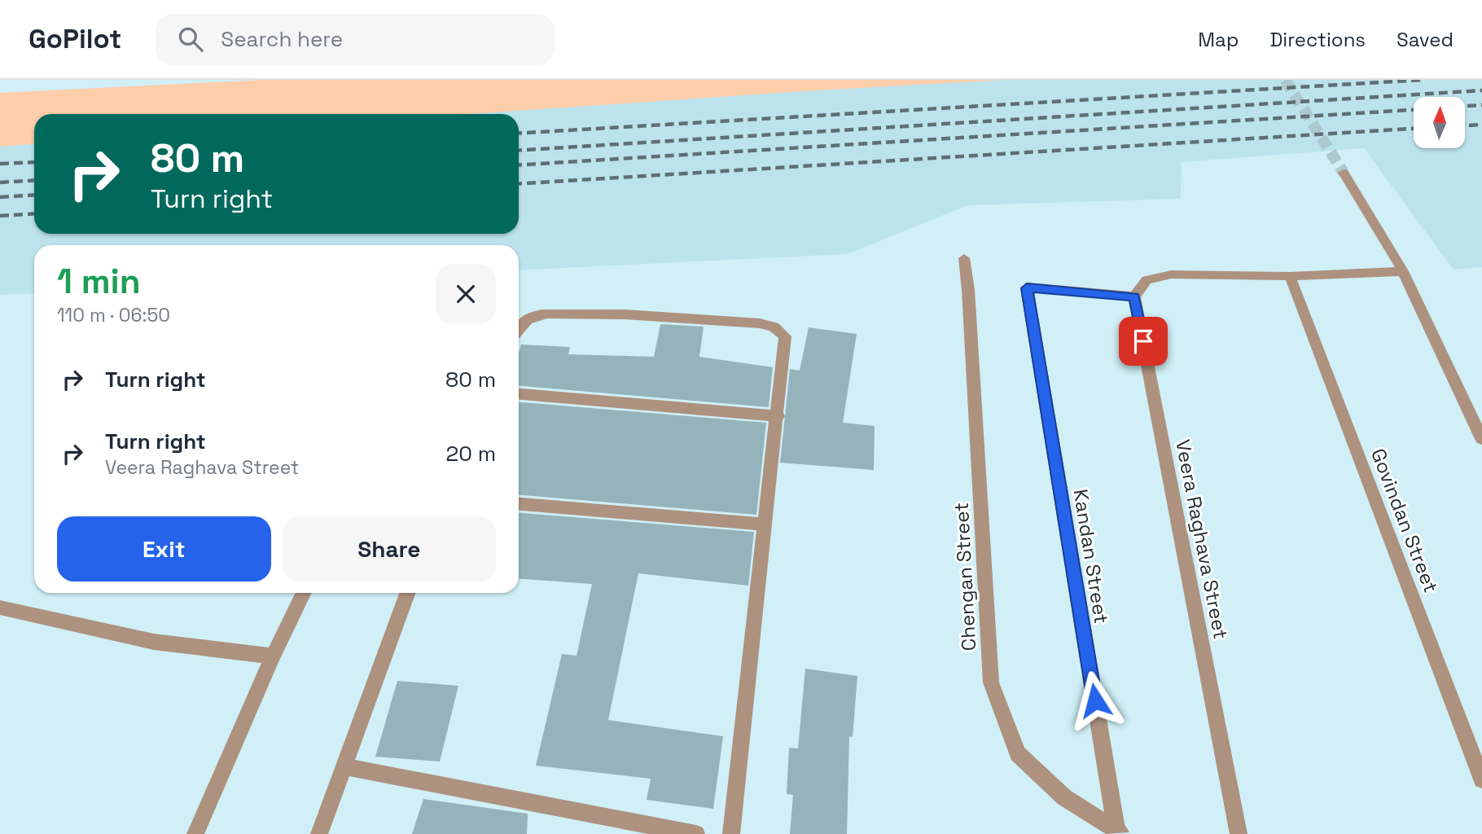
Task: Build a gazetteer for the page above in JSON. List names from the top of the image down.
{
  "streets": {
    "street": [
      "Govindan Street",
      "Veera Raghava Street",
      "Kandan Street",
      "Chengan Street"
    ]
  },
  "crossings": [
    ["Veera Raghava Street", "Kandan Street"],
    ["Kandan Street", "Chengan Street"]
  ],
  "north": "top",
  "page": {
    "header": "GoPilot",
    "search": "Search here",
    "nav": ["Map", "Directions", "Saved"],
    "turn": ["80 m", "Turn right"],
    "heading": ["1 min", "110 m · 06:50"],
    "list": [
      {
        "name": "Turn right",
        "value": "80 m"
      },
      {
        "name": "Turn right",
        "note": "Veera Raghava Street",
        "value": "20 m"
      }
    ],
    "buttons": ["Exit", "Share"]
  }
}
